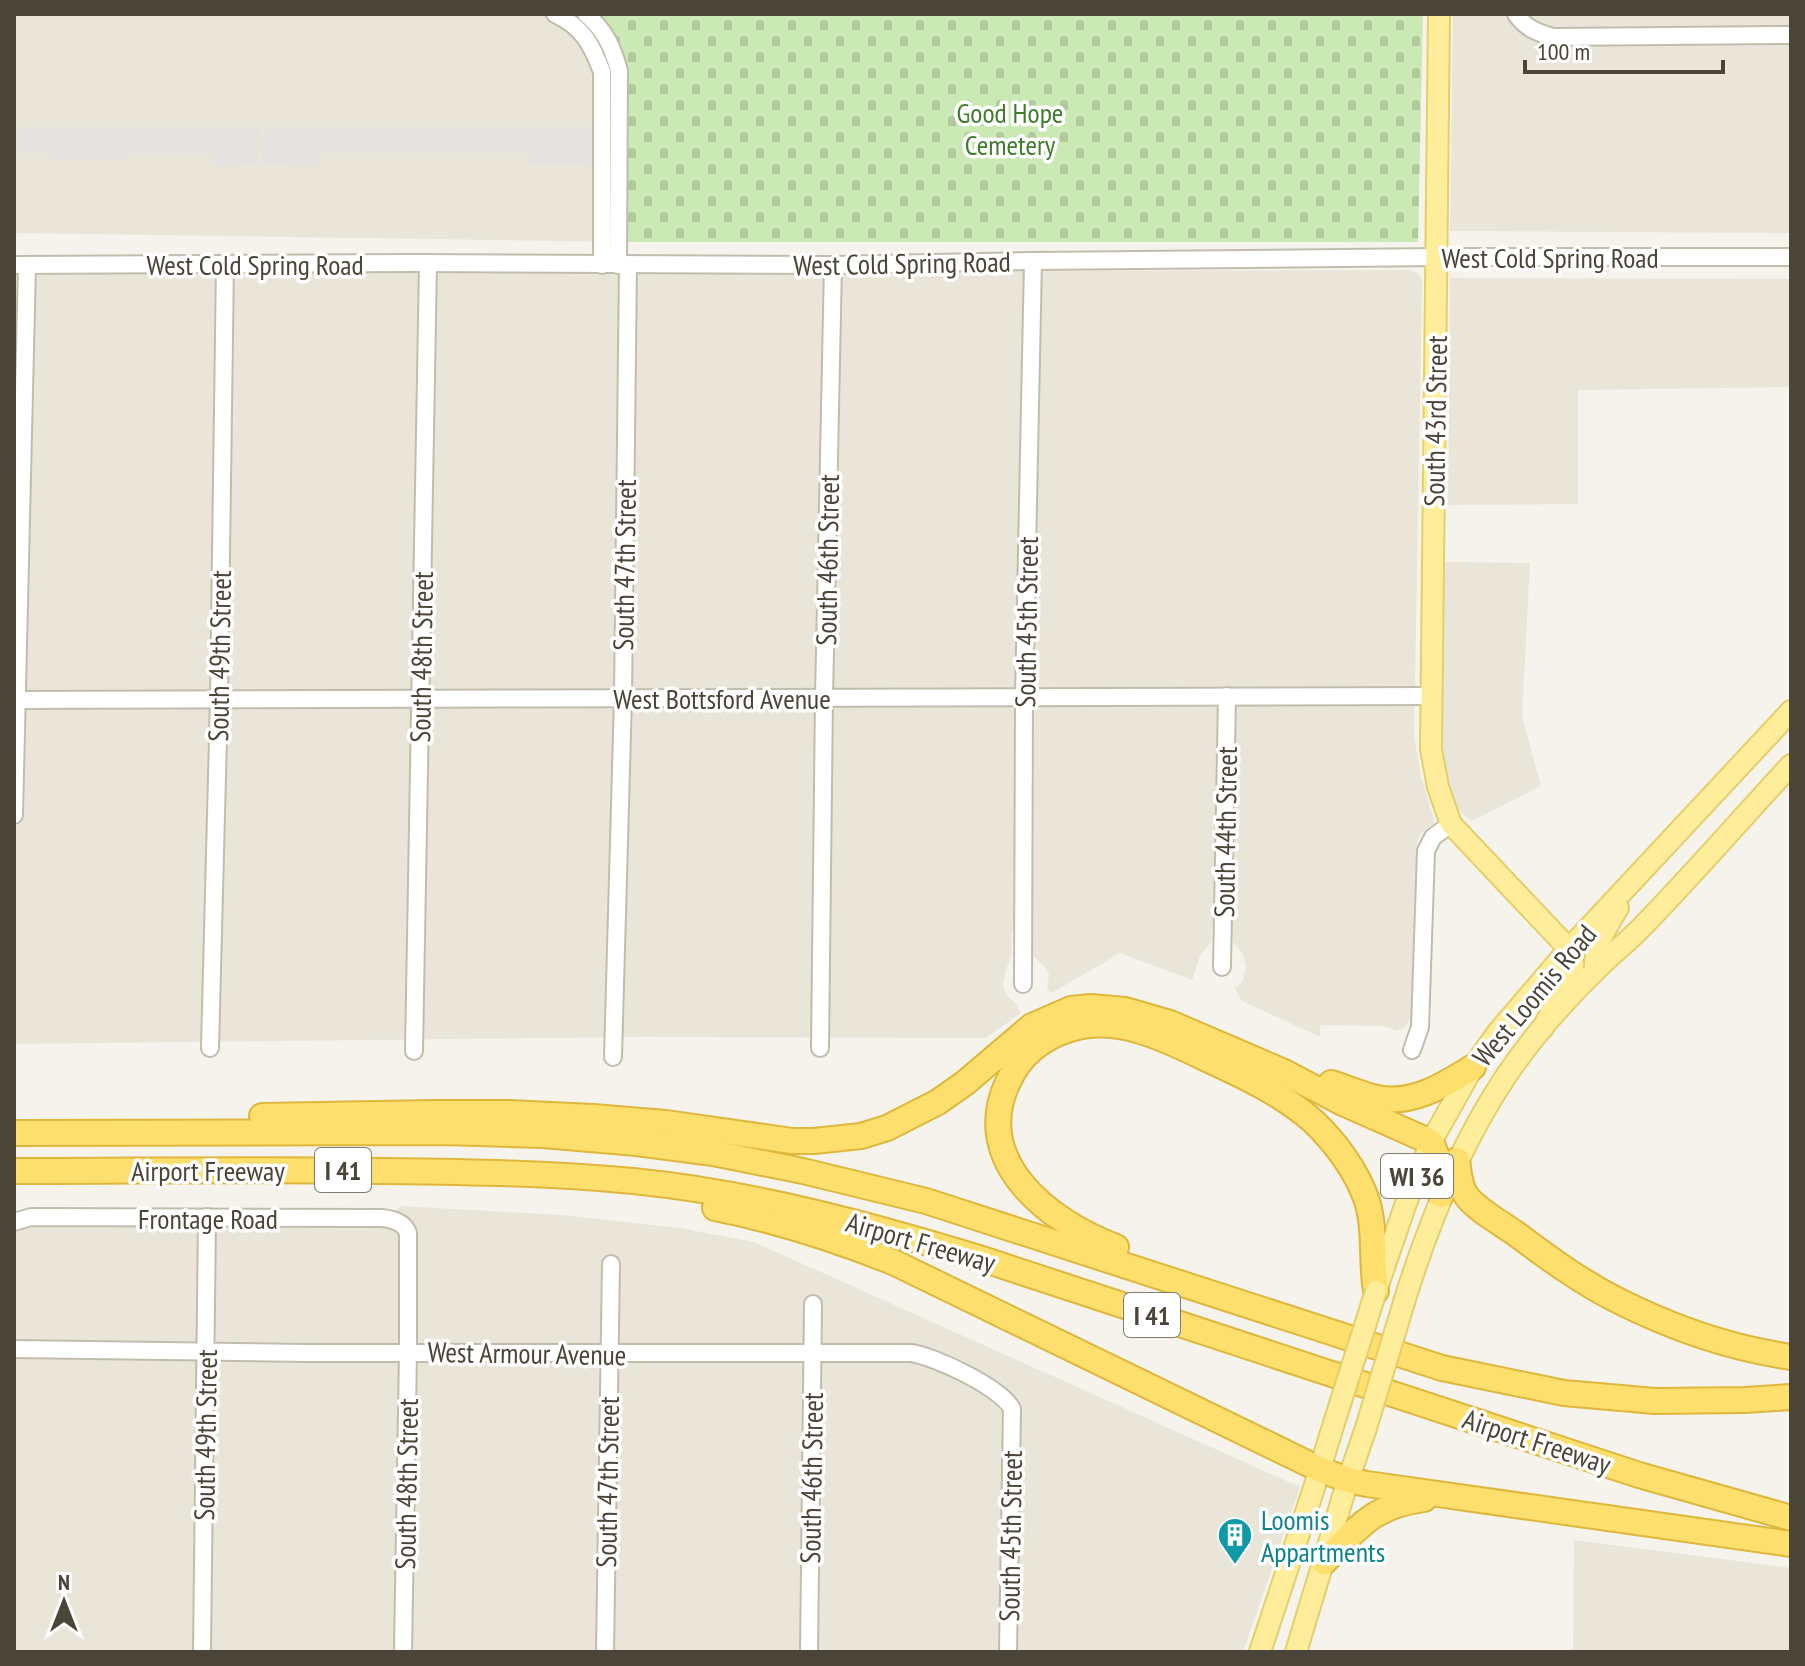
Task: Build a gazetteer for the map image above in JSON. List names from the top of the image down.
{
  "streets": {
    "highway": ["Airport Freeway", "I 41"],
    "main road": ["South 43rd Street", "West Loomis Road", "WI 36"],
    "street": [
      "West Cold Spring Road",
      "South 46th Street",
      "South 47th Street",
      "South 45th Street",
      "South 49th Street",
      "South 48th Street",
      "West Bottsford Avenue",
      "South 44th Street",
      "Frontage Road",
      "West Armour Avenue"
    ]
  },
  "crossings": [
    ["West Cold Spring Road", "South 43rd Street"],
    ["West Cold Spring Road", "South 46th Street"],
    ["West Cold Spring Road", "South 47th Street"],
    ["West Cold Spring Road", "South 45th Street"],
    ["West Cold Spring Road", "South 49th Street"],
    ["West Cold Spring Road", "South 48th Street"],
    ["South 43rd Street", "West Bottsford Avenue"],
    ["South 43rd Street", "West Loomis Road"],
    ["South 46th Street", "West Bottsford Avenue"],
    ["South 46th Street", "West Armour Avenue"],
    ["South 47th Street", "West Bottsford Avenue"],
    ["South 47th Street", "West Armour Avenue"],
    ["South 45th Street", "West Bottsford Avenue"],
    ["South 45th Street", "West Armour Avenue"],
    ["South 49th Street", "West Bottsford Avenue"],
    ["South 49th Street", "Frontage Road"],
    ["South 49th Street", "West Armour Avenue"],
    ["South 48th Street", "West Bottsford Avenue"],
    ["South 48th Street", "Frontage Road"],
    ["South 48th Street", "West Armour Avenue"],
    ["West Bottsford Avenue", "South 44th Street"]
  ],
  "parks": ["Good Hope Cemetery"],
  "places": {
    "building": ["Loomis Appartments"]
  },
  "scale_bar": "100 m",
  "north": "top"
}
